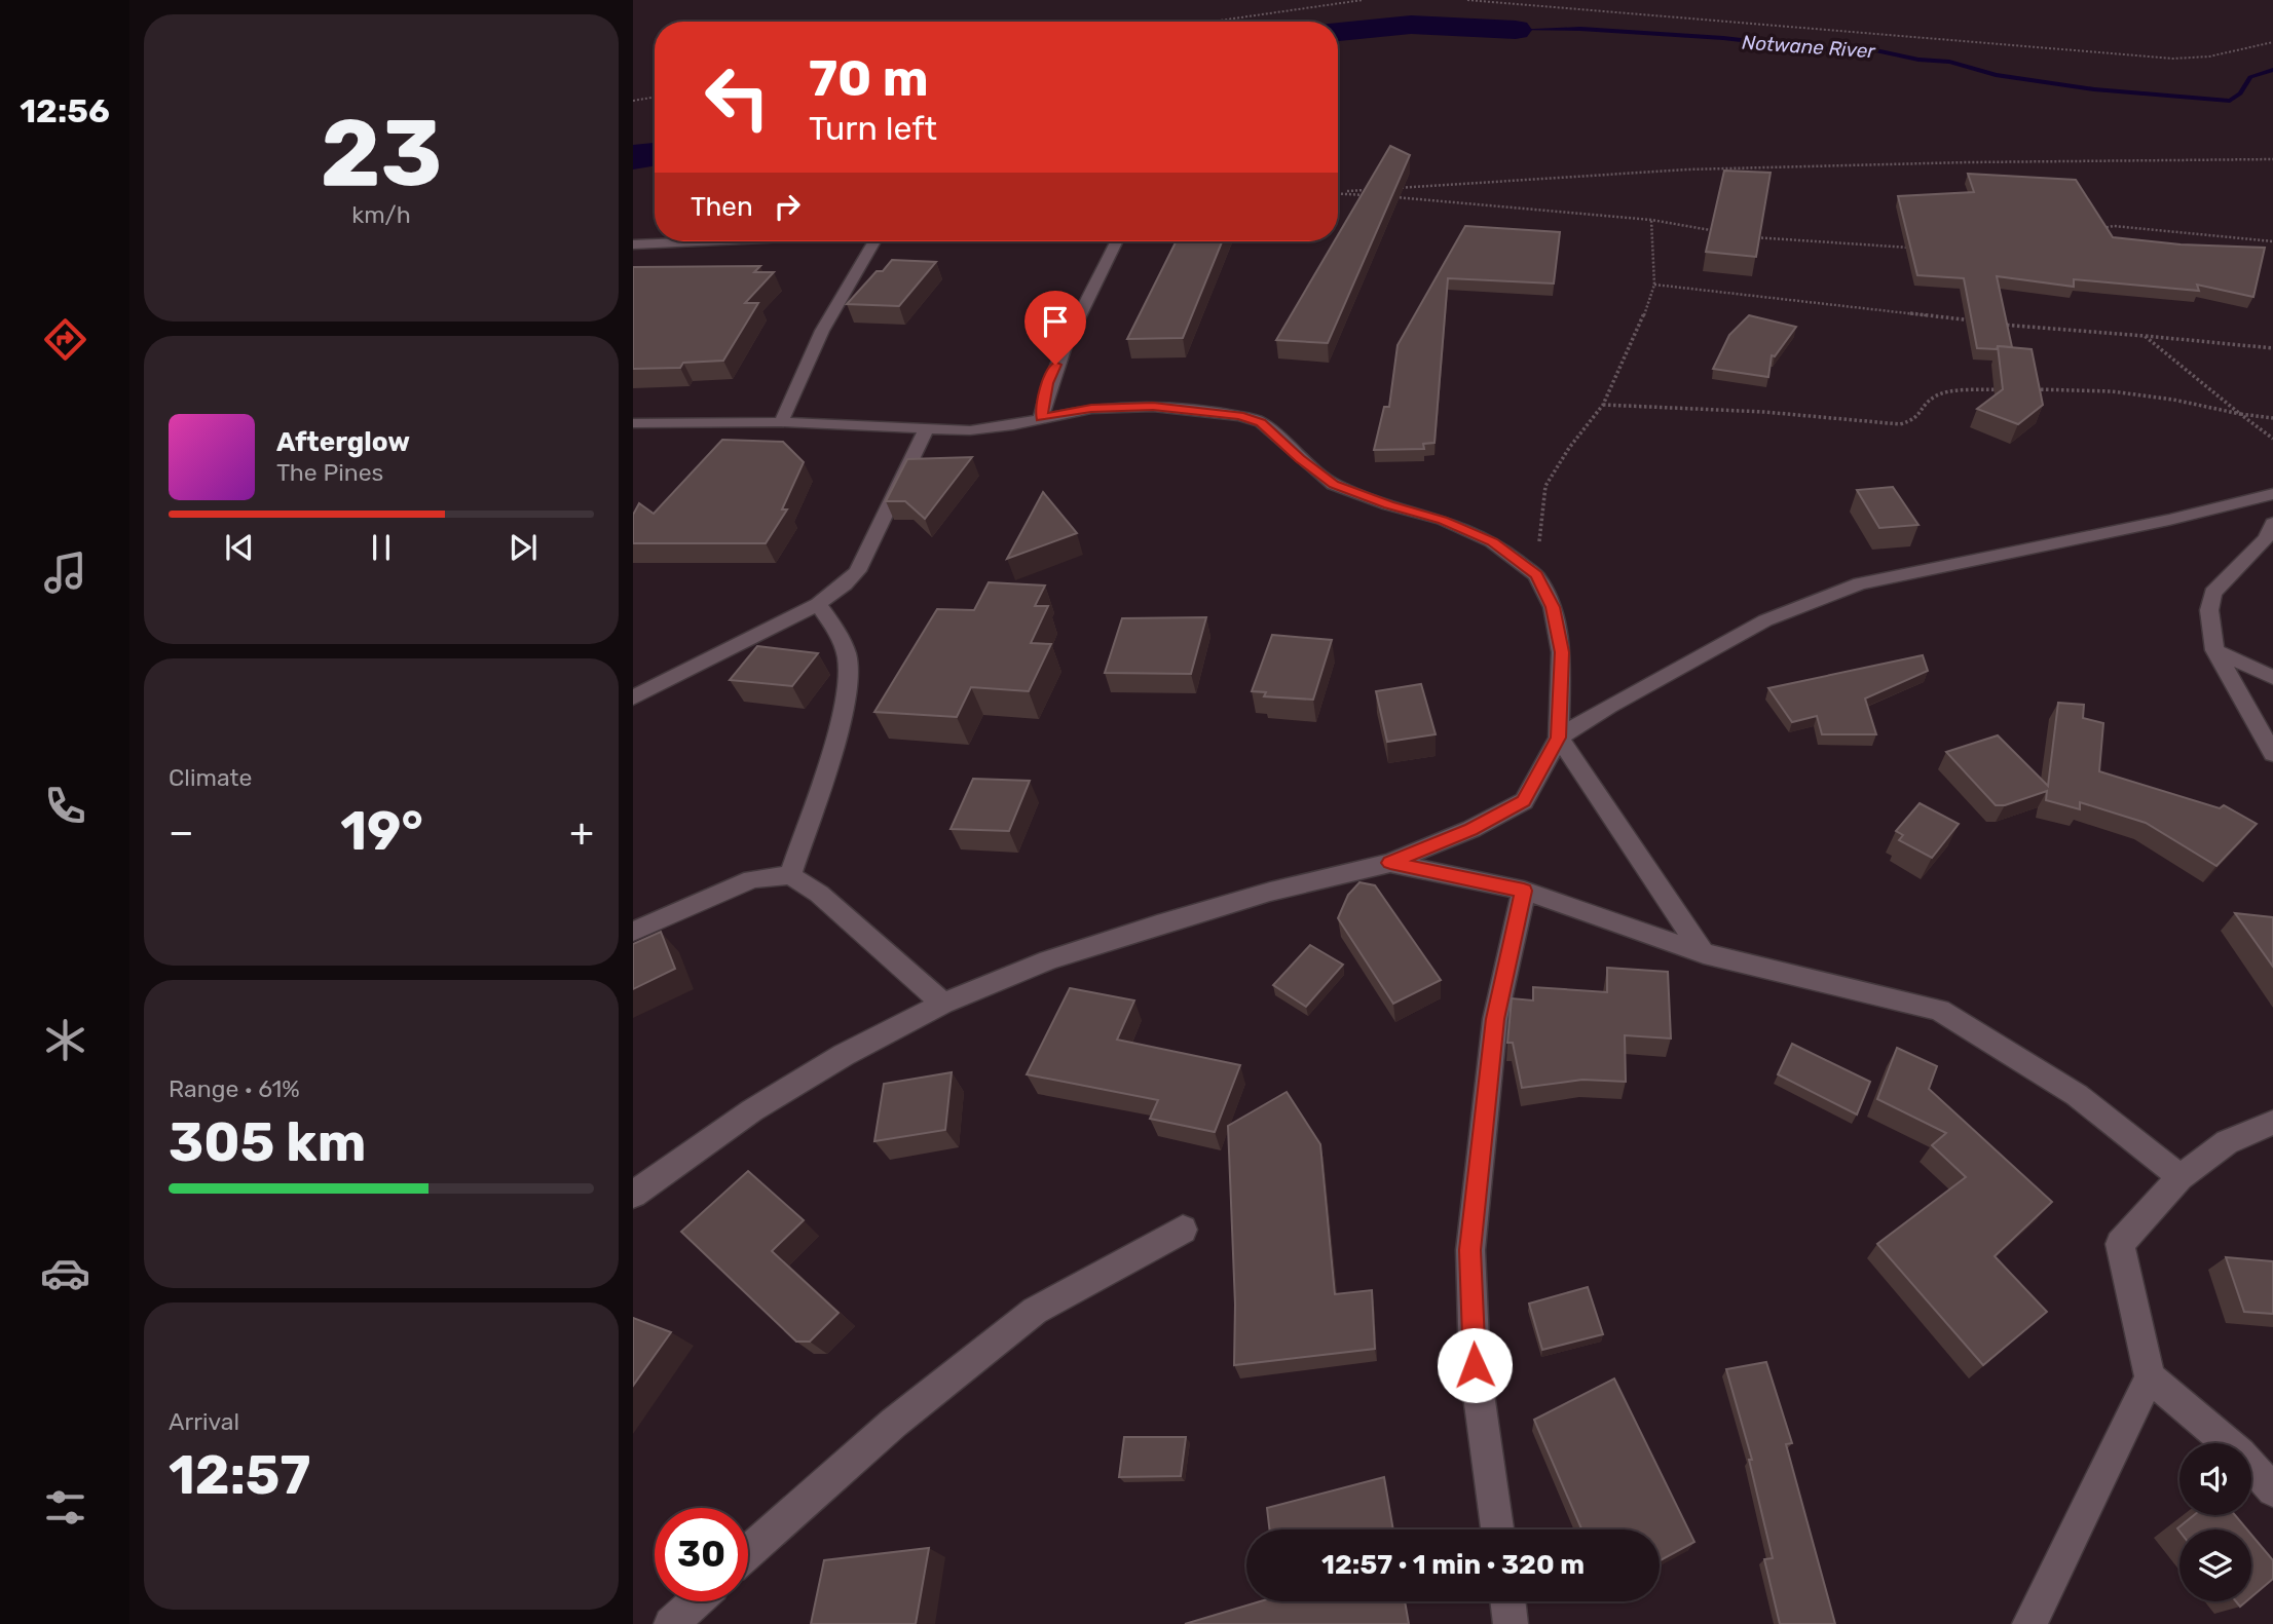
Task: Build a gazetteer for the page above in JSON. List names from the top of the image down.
{
  "water": ["Notwane River"],
  "page": {
    "tabs": "12:56",
    "tile": [
      ["23", "km/h"],
      "Climate",
      ["Range · 61%", "305 km"],
      ["Arrival", "12:57"]
    ],
    "turn": ["70 m", "Turn left"],
    "then": "Then",
    "song": ["Afterglow", "The Pines"],
    "heat": ["−", "19°", "+"],
    "limit": "30",
    "trip": "12:57 · 1 min · 320 m"
  }
}
